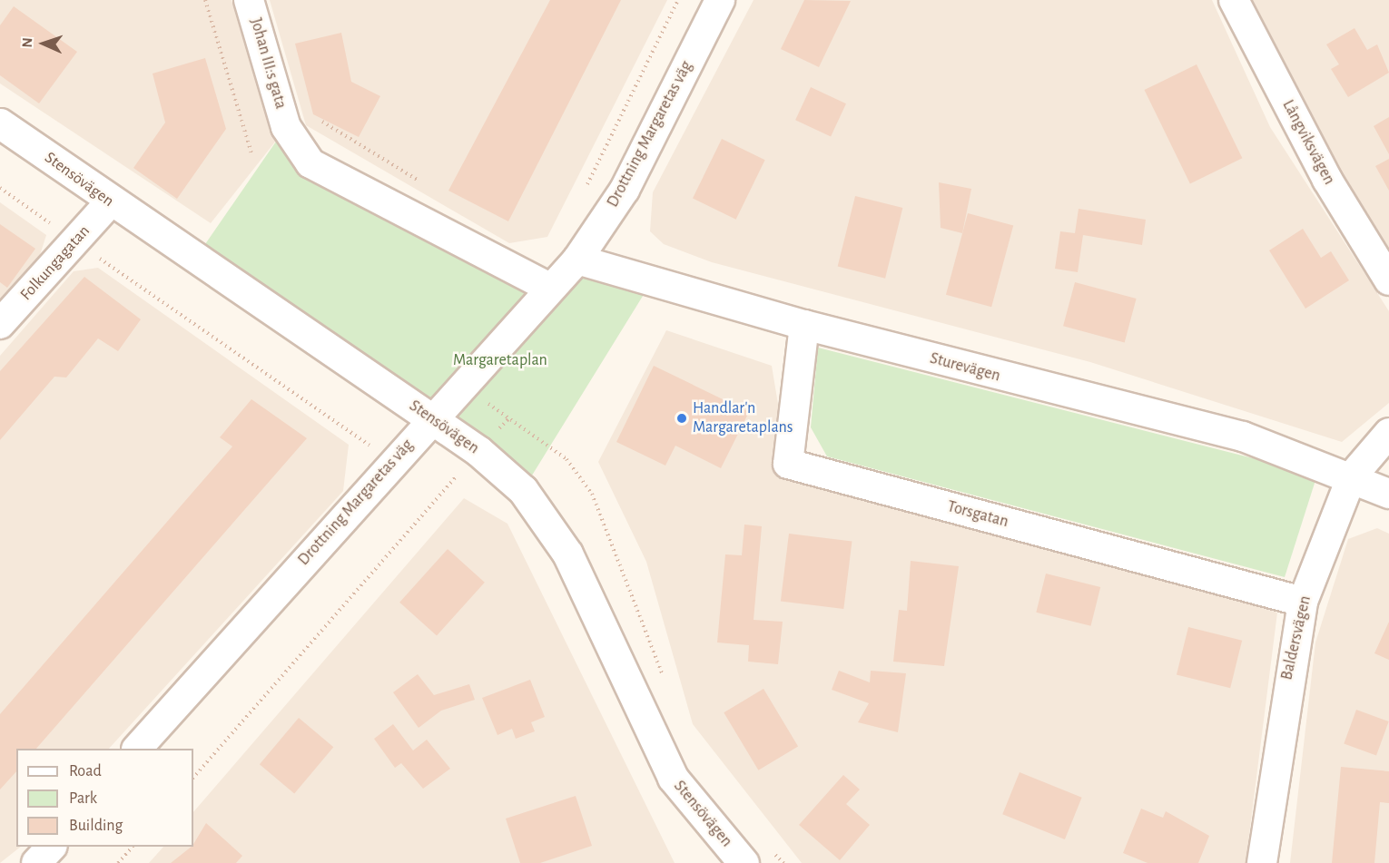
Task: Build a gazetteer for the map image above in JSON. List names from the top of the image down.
{
  "streets": {
    "street": [
      "Johan III:s gata",
      "Drottning Margaretas väg",
      "Långviksvägen",
      "Stensövägen",
      "Folkungagatan",
      "Sturevägen",
      "Torsgatan",
      "Baldersvägen"
    ]
  },
  "crossings": [
    ["Johan III:s gata", "Drottning Margaretas väg"],
    ["Drottning Margaretas väg", "Stensövägen"],
    ["Drottning Margaretas väg", "Sturevägen"],
    ["Stensövägen", "Folkungagatan"],
    ["Sturevägen", "Torsgatan"],
    ["Sturevägen", "Baldersvägen"],
    ["Torsgatan", "Baldersvägen"]
  ],
  "parks": ["Margaretaplan"],
  "places": ["Handlar'n Margaretaplans"],
  "legend": ["Road", "Park", "Building"],
  "north": "left"
}
